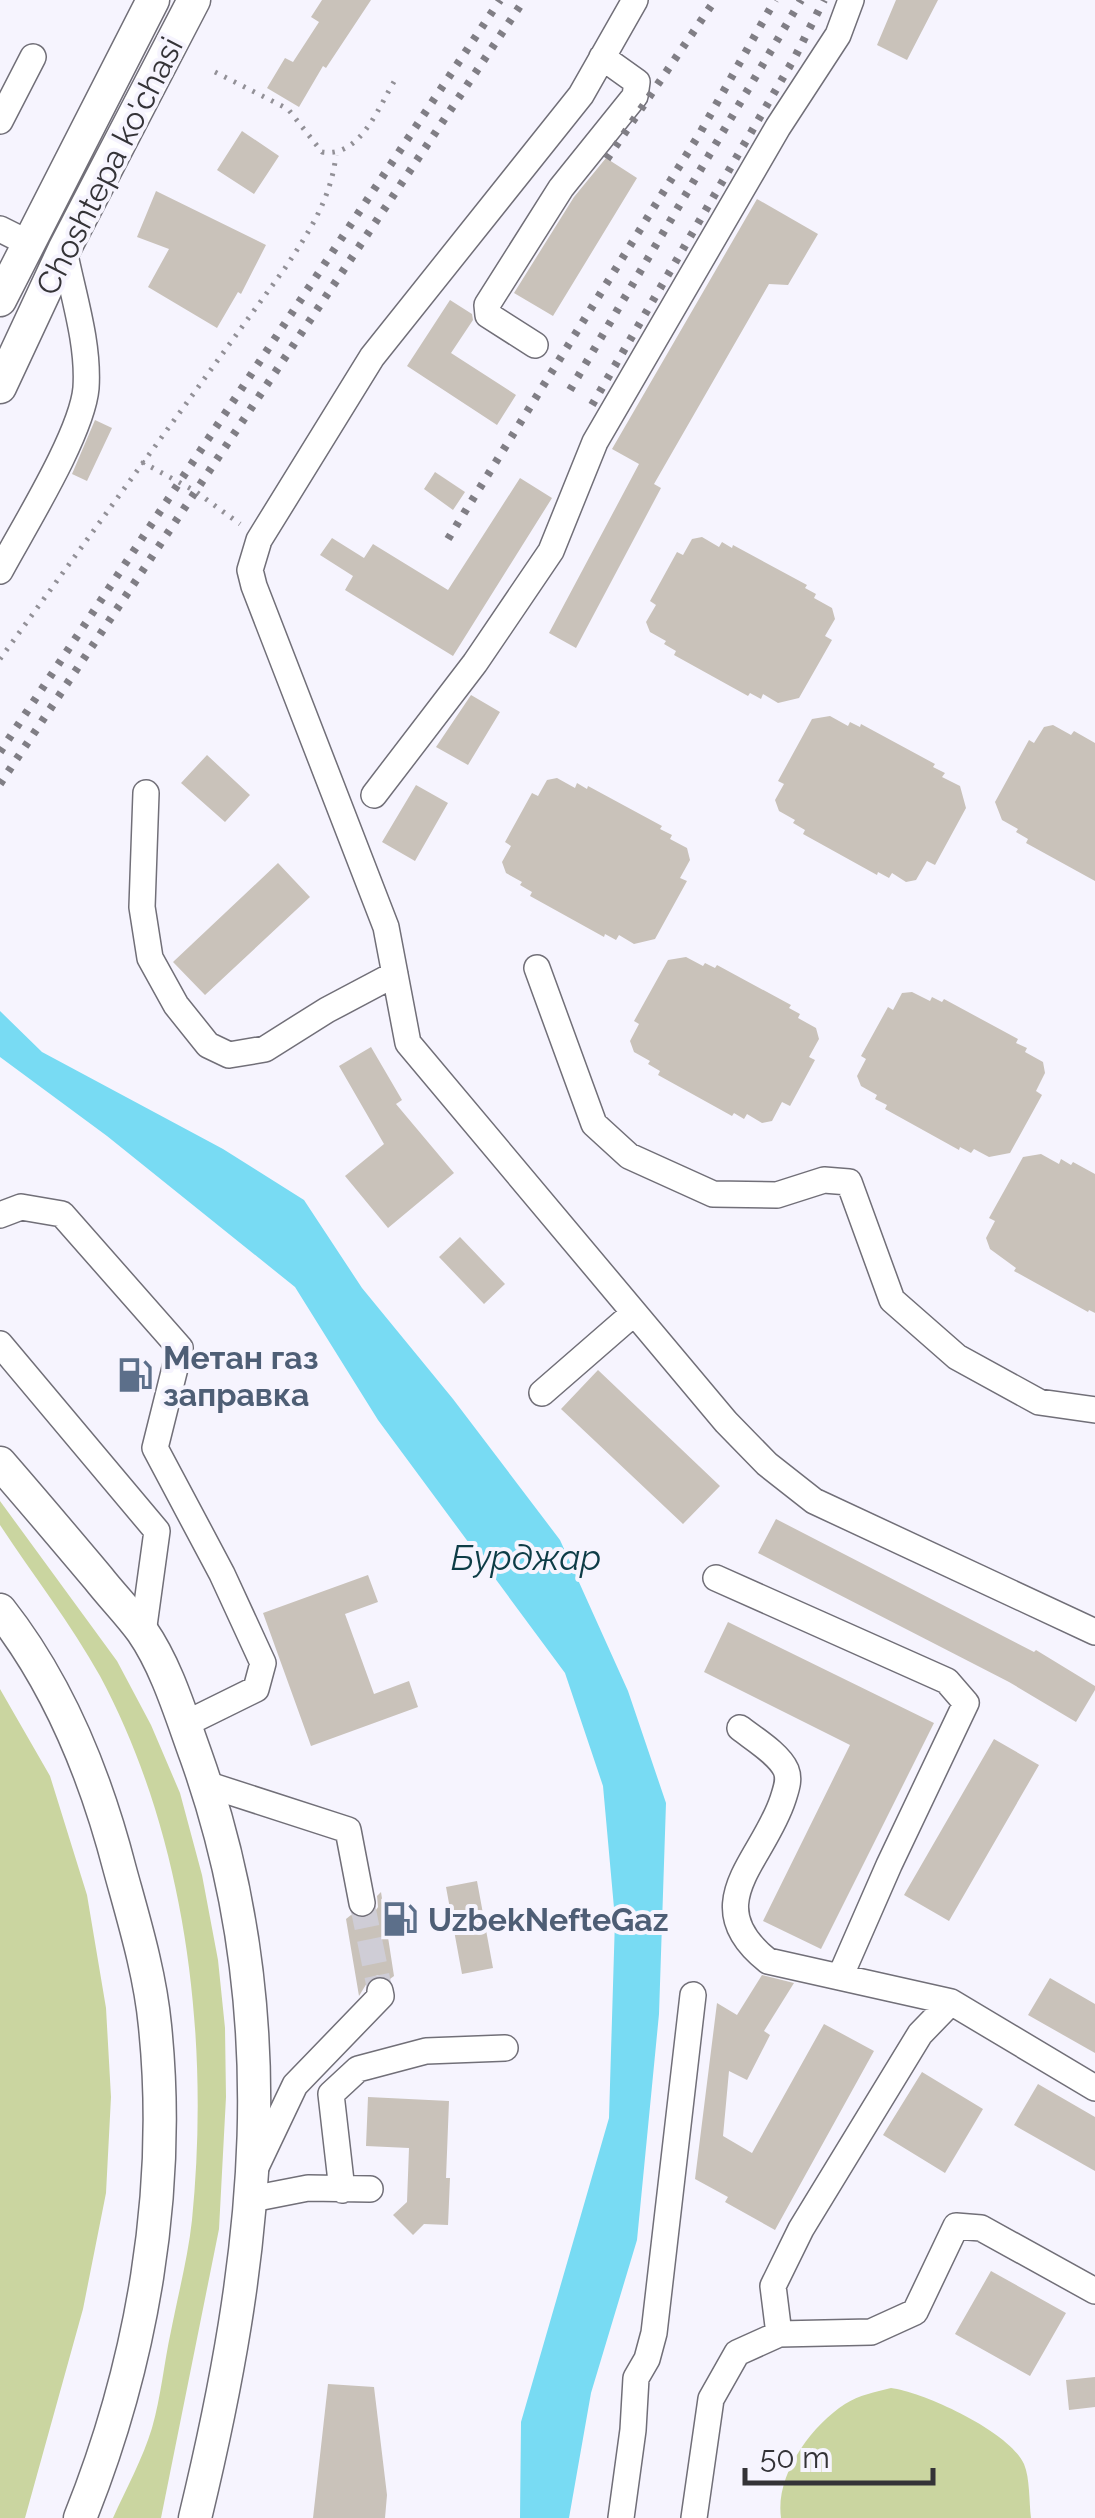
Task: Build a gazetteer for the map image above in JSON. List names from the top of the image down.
{
  "streets": {
    "main road": ["Choshtepa ko'chasi"]
  },
  "water": ["Бурджар"],
  "places": {
    "fuel station": ["Метан газ заправка", "UzbekNefteGaz"]
  },
  "scale_bar": "50 m"
}
